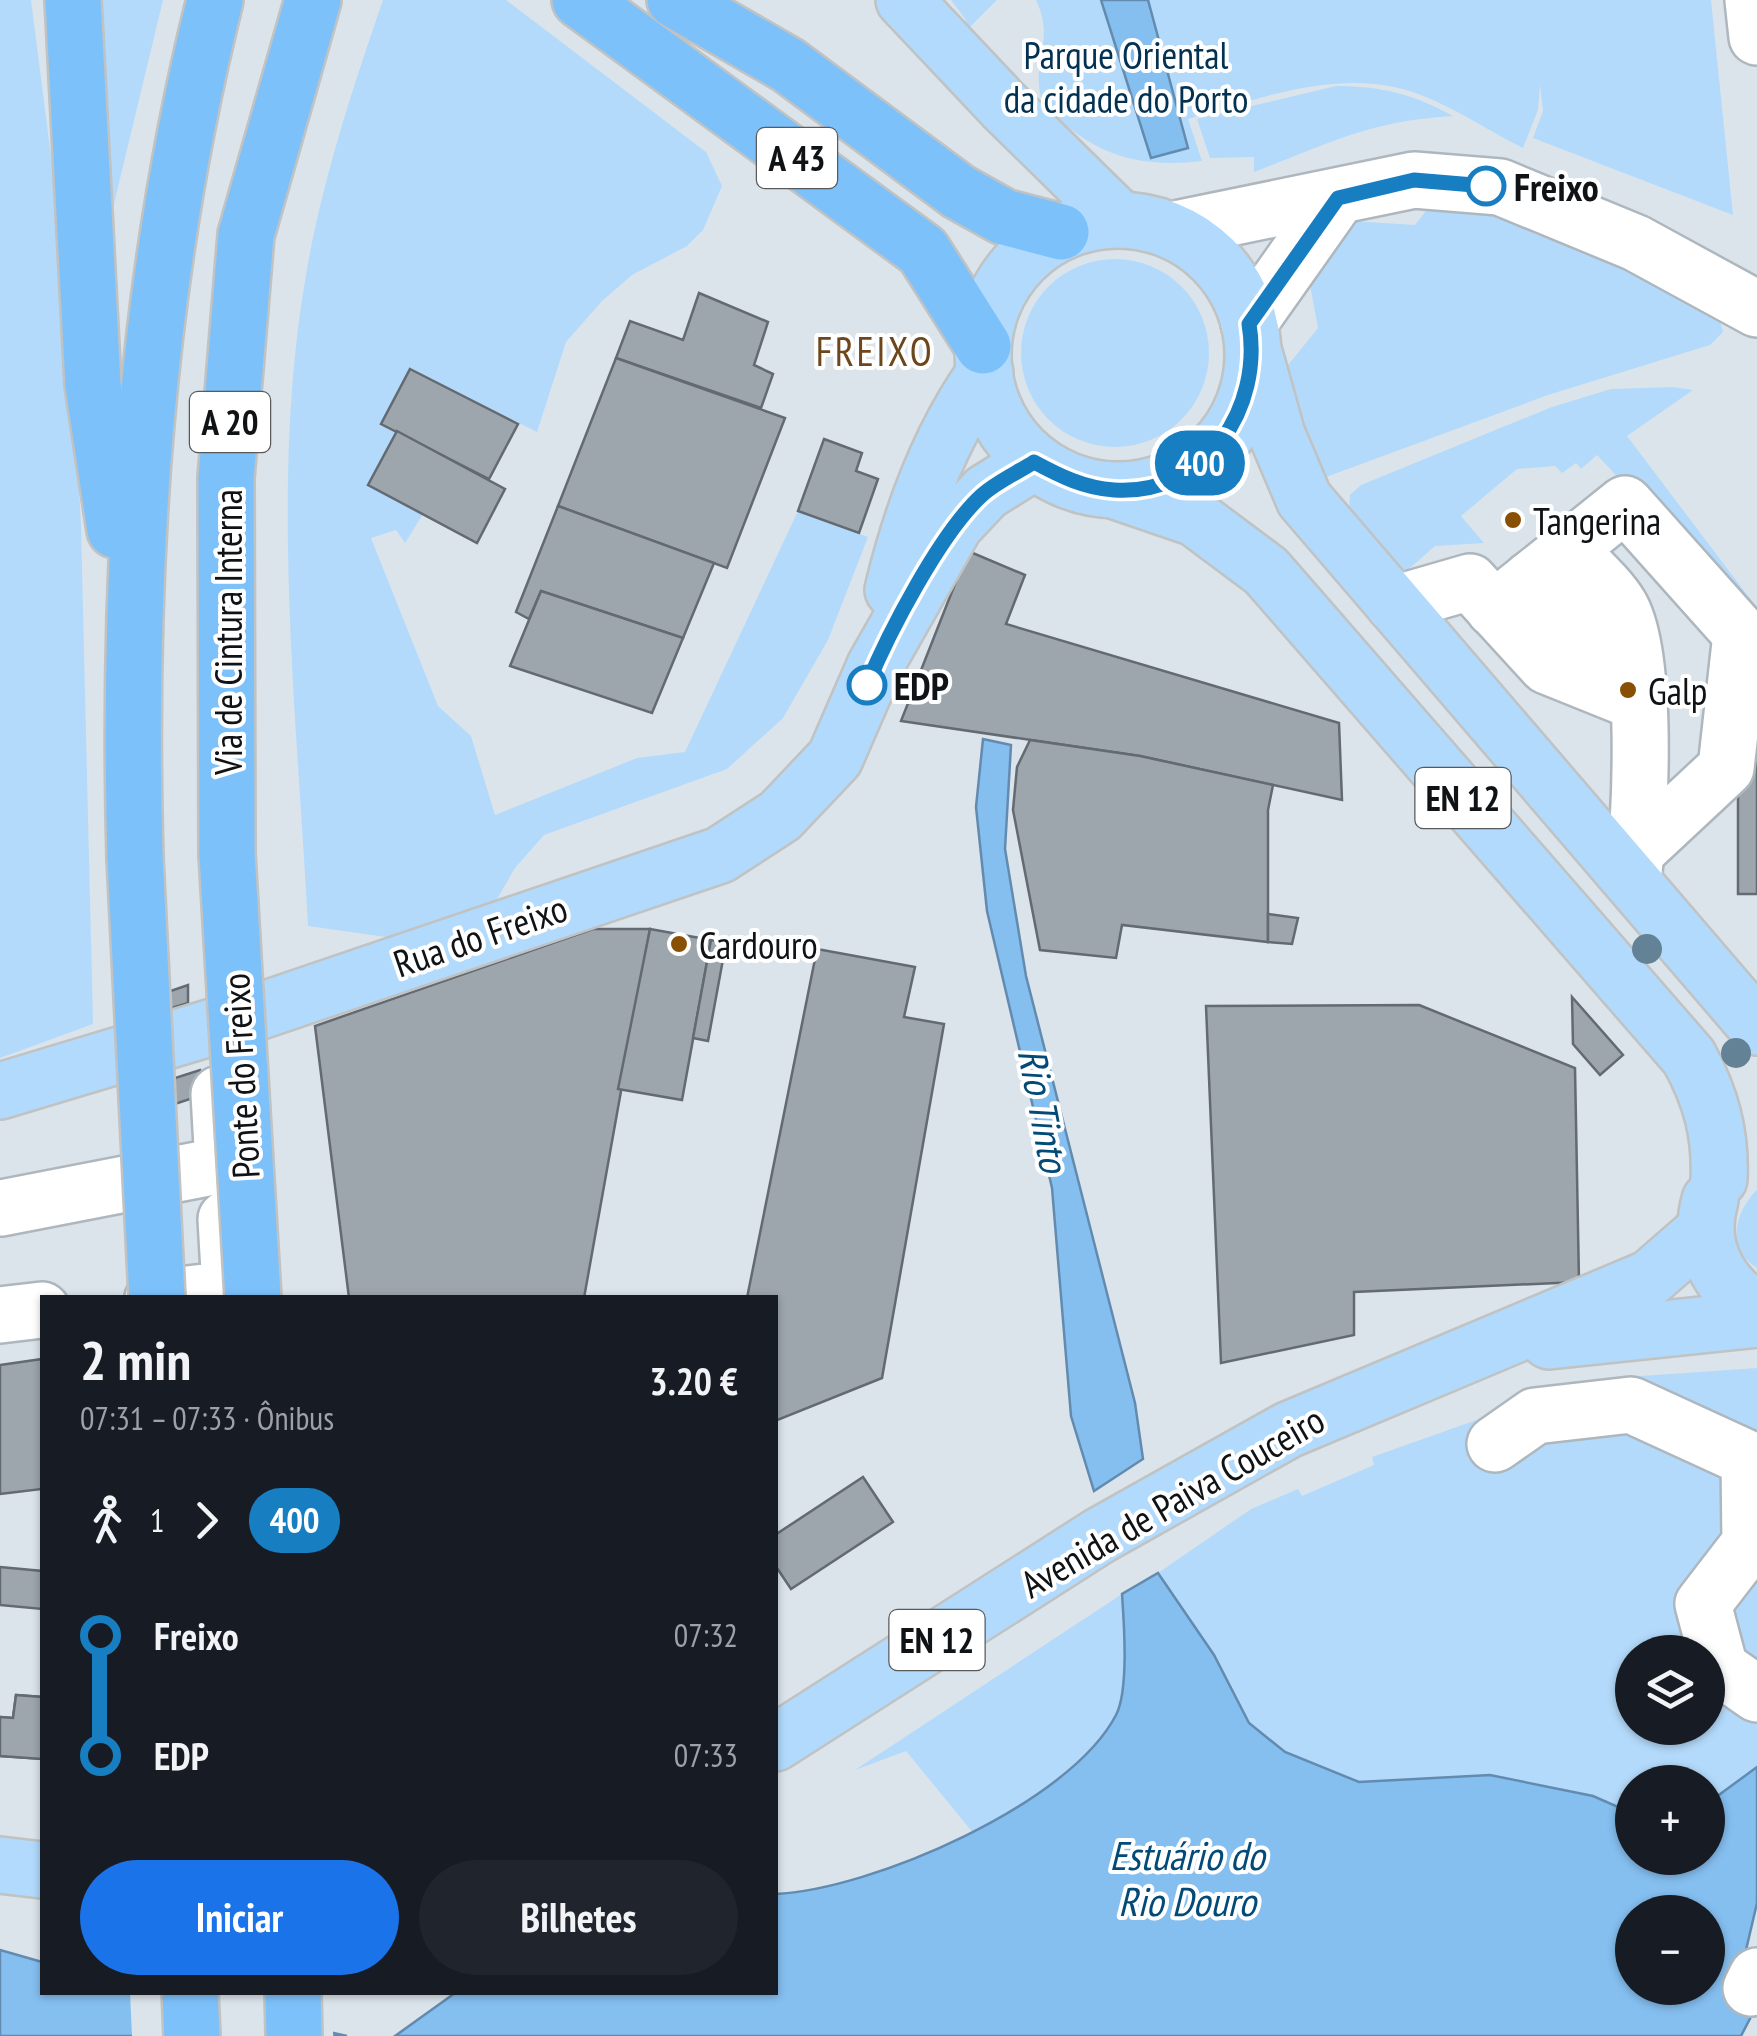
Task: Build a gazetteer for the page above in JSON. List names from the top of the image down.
{
  "streets": {
    "highway": [
      "A 43",
      "A 20",
      "Via de Cintura Interna",
      "Ponte do Freixo"
    ],
    "main road": ["EN 12", "Rua do Freixo", "Avenida de Paiva Couceiro"]
  },
  "crossings": [
    ["A 43", "EN 12"],
    ["A 43", "Rua do Freixo"],
    ["Via de Cintura Interna", "Ponte do Freixo"],
    ["EN 12", "Rua do Freixo"],
    ["EN 12", "Avenida de Paiva Couceiro"]
  ],
  "districts": ["FREIXO"],
  "water": ["Rio Tinto", "Estuário do Rio Douro"],
  "parks": ["Parque Oriental da cidade do Porto"],
  "places": [
    "Freixo",
    "Tangerina",
    "EDP",
    "Galp",
    "Cardouro"
  ],
  "lines": ["bus line 400"],
  "page": {
    "on_map": "400",
    "heading": ["2 min", "07:31 – 07:33 · Ônibus", "3.20 €"],
    "legs": ["1", "400"],
    "list": [
      {
        "name": "Freixo",
        "value": "07:32"
      },
      {
        "name": "EDP",
        "value": "07:33"
      }
    ],
    "map_buttons": ["+", "−"],
    "buttons": ["Iniciar", "Bilhetes"]
  }
}
